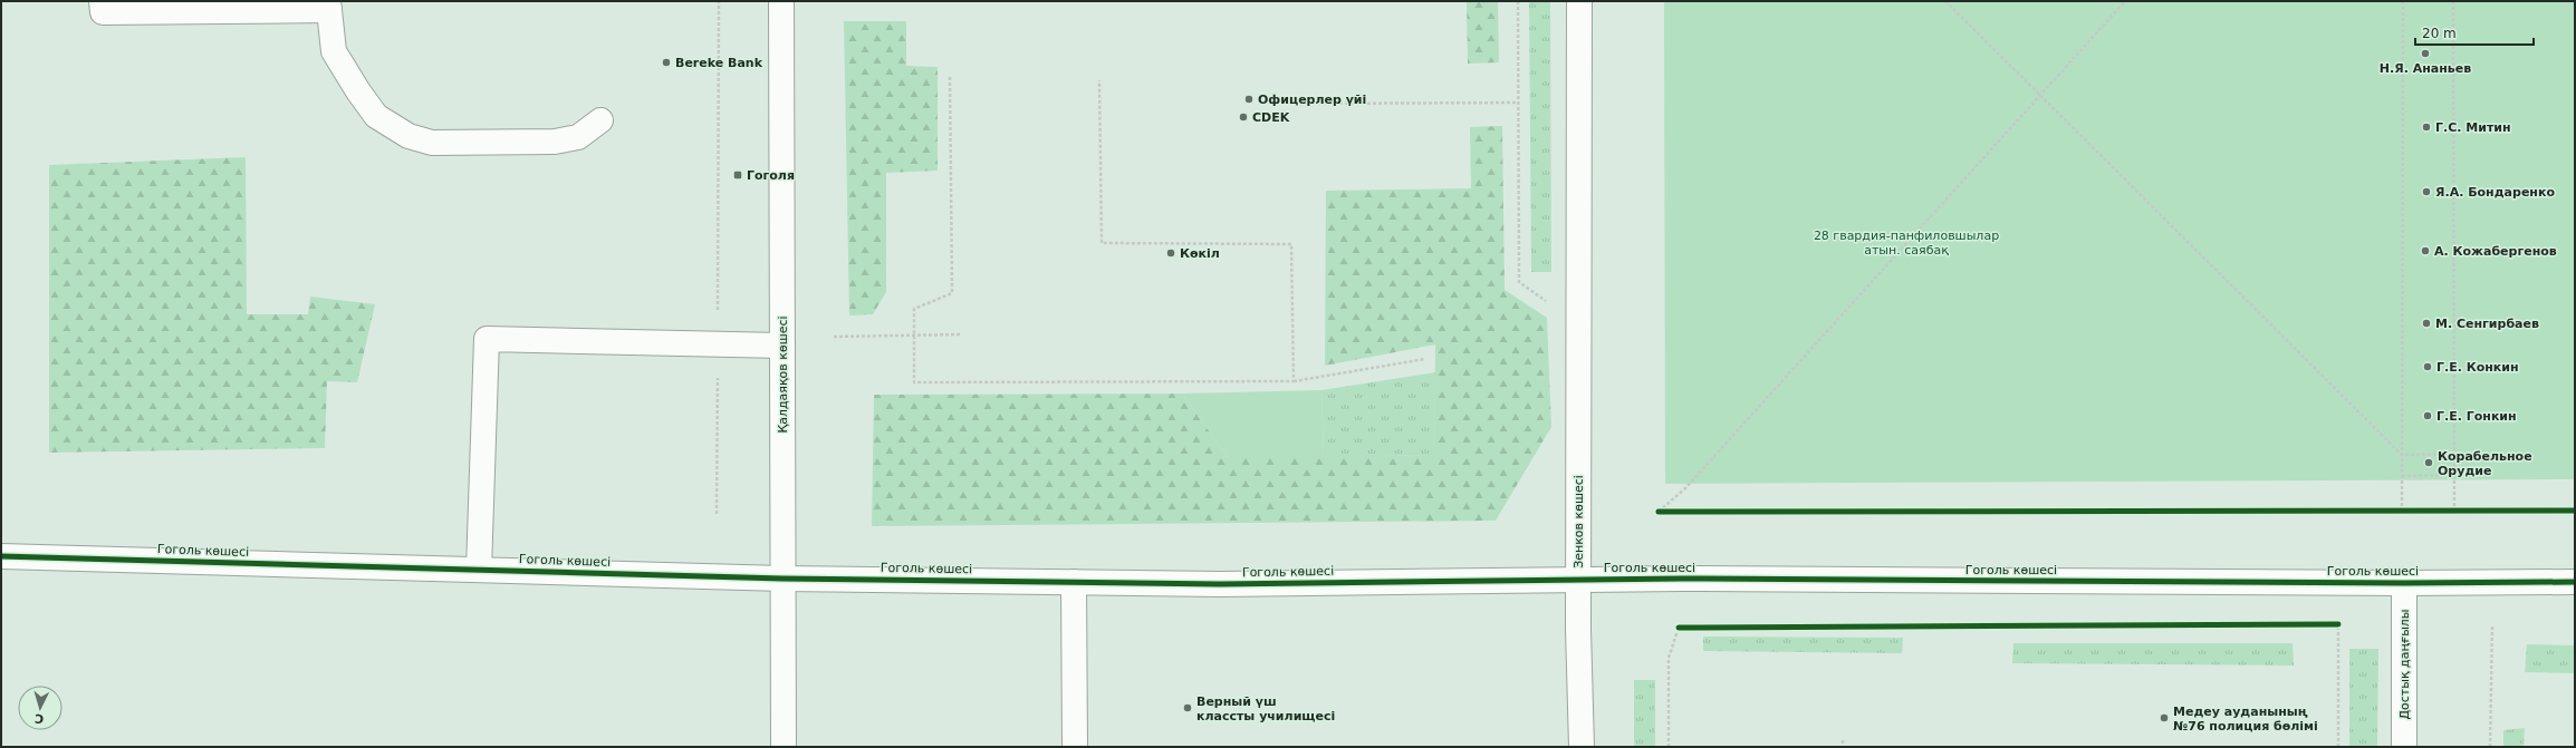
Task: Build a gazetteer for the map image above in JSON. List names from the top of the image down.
{
  "streets": {
    "street": [
      "Қалдаяқов көшесі",
      "Зенков көшесі",
      "Гоголь көшесі",
      "Достық даңғылы"
    ]
  },
  "crossings": [
    ["Қалдаяқов көшесі", "Гоголь көшесі"],
    ["Зенков көшесі", "Гоголь көшесі"],
    ["Гоголь көшесі", "Достық даңғылы"]
  ],
  "parks": ["28 гвардия-панфиловшылар атын. саябақ"],
  "places": {
    "other": [
      "Н.Я. Ананьев",
      "Bereke Bank",
      "Офицерлер үйі",
      "CDEK",
      "Г.С. Митин",
      "Я.А. Бондаренко",
      "А. Кожабергенов",
      "Көкіл",
      "М. Сенгирбаев",
      "Г.E. Конкин",
      "Г.Е. Гонкин",
      "Корабельное Орудие",
      "Верный үш классты училищесі",
      "Медеу ауданының №76 полиция бөлімі"
    ],
    "transit": ["Гоголя"]
  },
  "scale_bar": "20 m",
  "north": "bottom"
}
